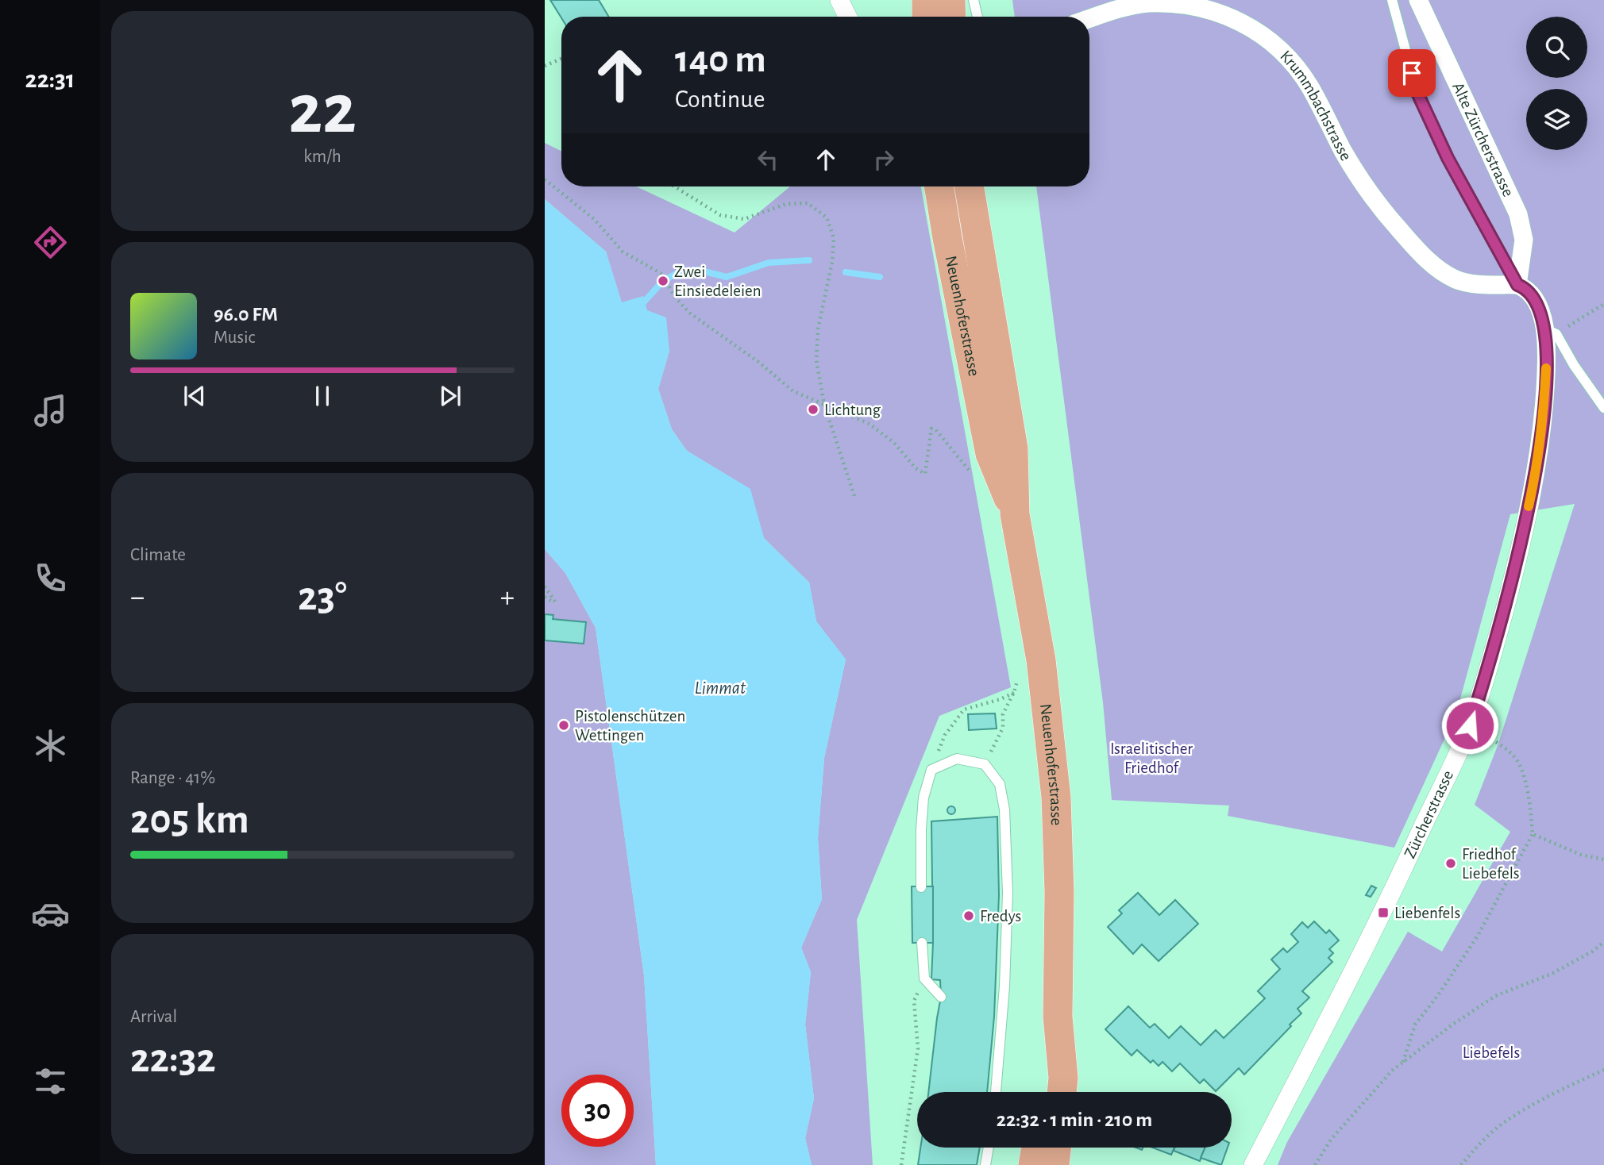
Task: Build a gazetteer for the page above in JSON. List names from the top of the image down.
{
  "streets": {
    "main road": ["Neuenhoferstrasse"],
    "street": ["Krummbachstrasse", "Alte Zürcherstrasse", "Zürcherstrasse"]
  },
  "crossings": [
    ["Krummbachstrasse", "Alte Zürcherstrasse"],
    ["Krummbachstrasse", "Zürcherstrasse"],
    ["Alte Zürcherstrasse", "Zürcherstrasse"]
  ],
  "water": ["Limmat"],
  "parks": ["Israelitischer Friedhof", "Liebefels"],
  "places": {
    "other": [
      "Zwei Einsiedeleien",
      "Lichtung",
      "Pistolenschützen Wettingen",
      "Friedhof Liebefels",
      "Fredys"
    ],
    "transit": ["Liebenfels"]
  },
  "page": {
    "tabs": "22:31",
    "tile": [
      ["22", "km/h"],
      "Climate",
      ["Range · 41%", "205 km"],
      ["Arrival", "22:32"]
    ],
    "turn": ["140 m", "Continue"],
    "song": ["96.0 FM", "Music"],
    "heat": ["−", "23°", "+"],
    "limit": "30",
    "trip": "22:32 · 1 min · 210 m"
  }
}
